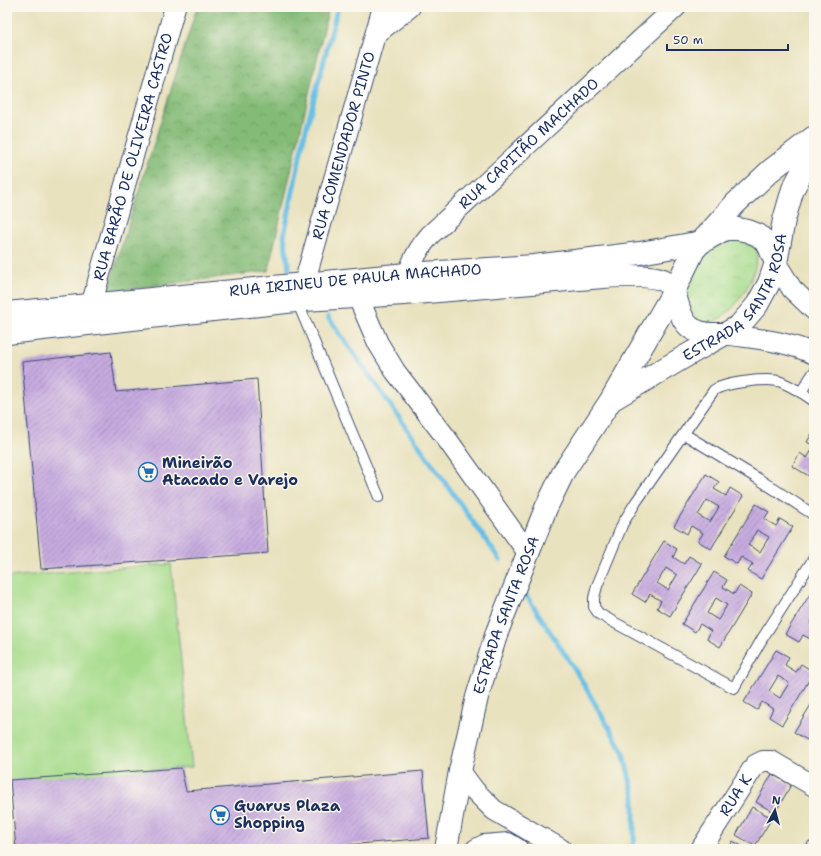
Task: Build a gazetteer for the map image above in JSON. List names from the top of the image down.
{
  "streets": {
    "street": [
      "RUA CAPITÃO MACHADO",
      "RUA COMENDADOR PINTO",
      "RUA BARÃO DE OLIVEIRA CASTRO",
      "RUA IRINEU DE PAULA MACHADO",
      "ESTRADA SANTA ROSA",
      "RUA K"
    ]
  },
  "crossings": [
    ["RUA CAPITÃO MACHADO", "RUA IRINEU DE PAULA MACHADO"],
    ["RUA COMENDADOR PINTO", "RUA IRINEU DE PAULA MACHADO"],
    ["RUA BARÃO DE OLIVEIRA CASTRO", "RUA IRINEU DE PAULA MACHADO"],
    ["RUA IRINEU DE PAULA MACHADO", "ESTRADA SANTA ROSA"]
  ],
  "places": {
    "supermarket": ["Mineirão Atacado e Varejo", "Guarus Plaza Shopping"]
  },
  "scale_bar": "50 m",
  "north": "top"
}
